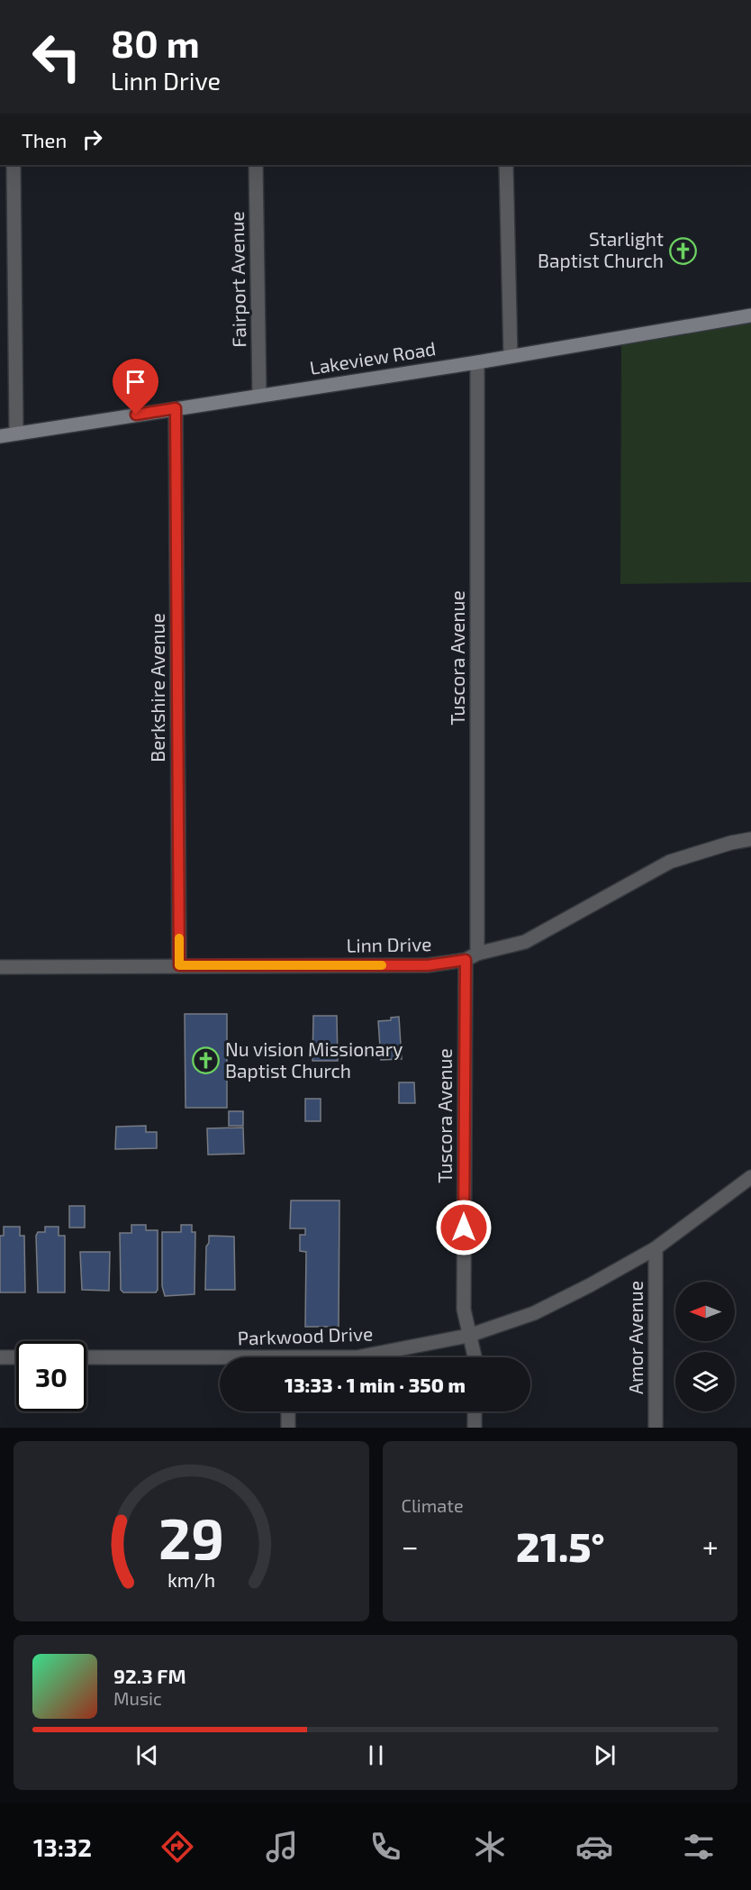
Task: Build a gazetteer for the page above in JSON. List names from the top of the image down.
{
  "streets": {
    "street": [
      "Fairport Avenue",
      "Lakeview Road",
      "Tuscora Avenue",
      "Berkshire Avenue",
      "Linn Drive",
      "Parkwood Drive",
      "Amor Avenue"
    ]
  },
  "crossings": [
    ["Fairport Avenue", "Lakeview Road"],
    ["Lakeview Road", "Tuscora Avenue"],
    ["Lakeview Road", "Berkshire Avenue"],
    ["Tuscora Avenue", "Linn Drive"],
    ["Tuscora Avenue", "Parkwood Drive"],
    ["Berkshire Avenue", "Linn Drive"],
    ["Parkwood Drive", "Amor Avenue"]
  ],
  "places": {
    "church": ["Starlight Baptist Church", "Nu vision Missionary Baptist Church"]
  },
  "north": "left",
  "page": {
    "turn": ["80 m", "Linn Drive"],
    "then": "Then",
    "limit": "30",
    "trip": "13:33 · 1 min · 350 m",
    "tile": "Climate",
    "heat": ["−", "21.5°", "+"],
    "song": ["92.3 FM", "Music"],
    "tabs": "13:32",
    "gauge": ["29", "km/h"]
  }
}
